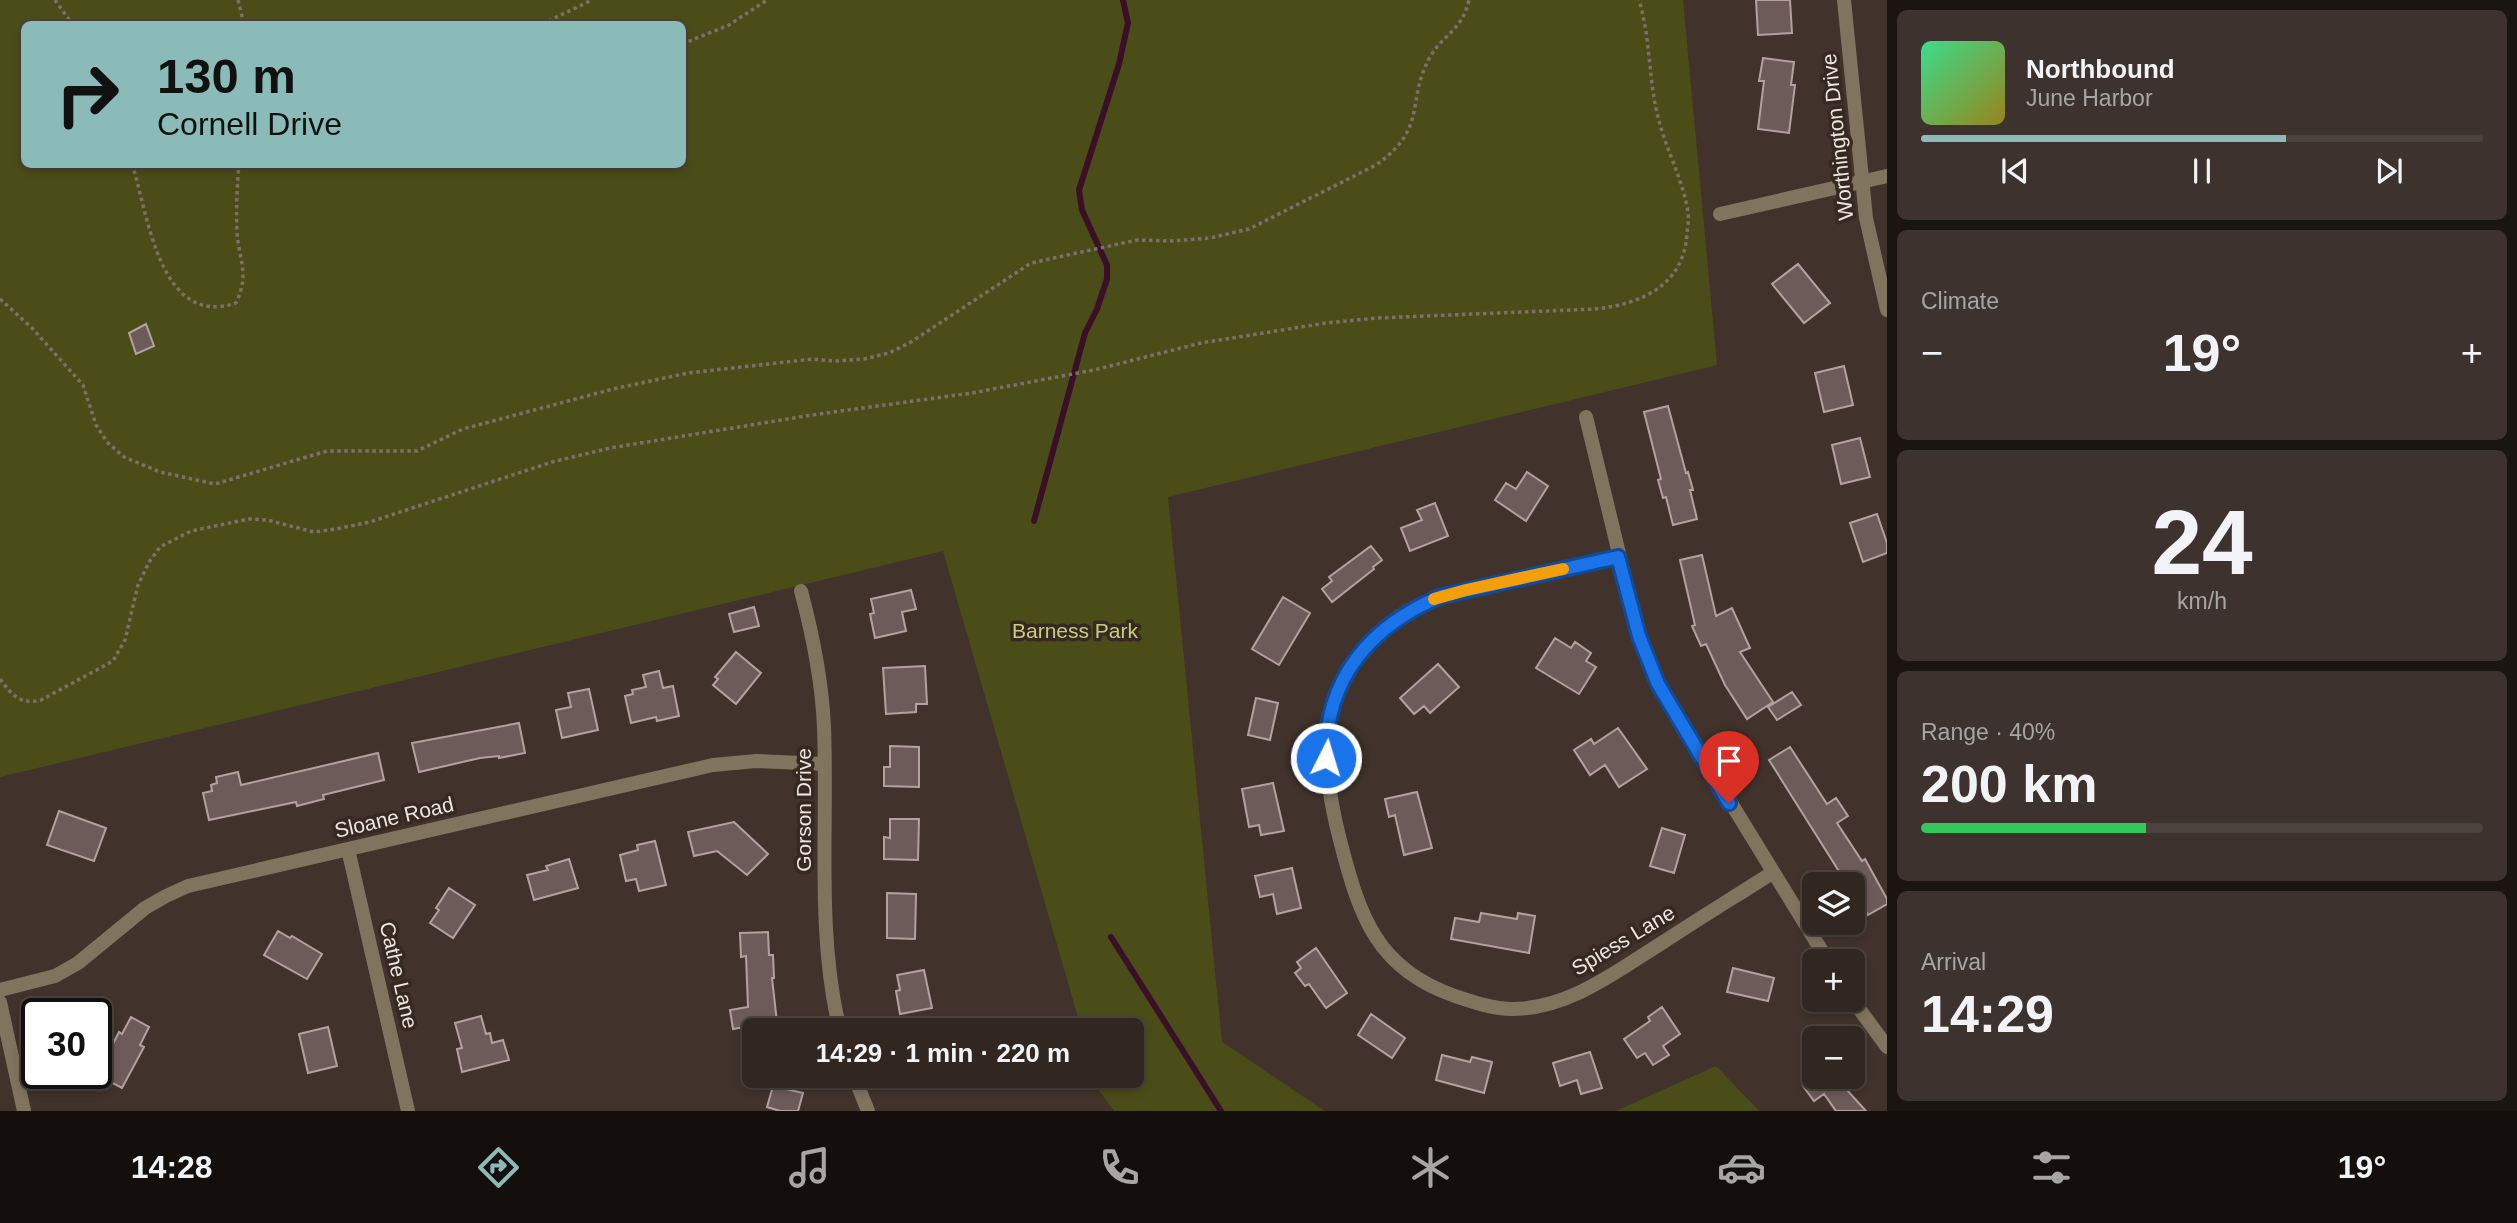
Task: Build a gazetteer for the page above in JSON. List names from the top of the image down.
{
  "streets": {
    "street": [
      "Worthington Drive",
      "Gorson Drive",
      "Sloane Road",
      "Spiess Lane",
      "Cathe Lane"
    ]
  },
  "crossings": [
    ["Gorson Drive", "Sloane Road"],
    ["Sloane Road", "Cathe Lane"]
  ],
  "parks": ["Barness Park"],
  "page": {
    "turn": ["130 m", "Cornell Drive"],
    "song": ["Northbound", "June Harbor"],
    "tile": [
      "Climate",
      ["24", "km/h"],
      ["Range · 40%", "200 km"],
      ["Arrival", "14:29"]
    ],
    "heat": ["−", "19°", "+"],
    "map_buttons": ["+", "−"],
    "limit": "30",
    "trip": "14:29 · 1 min · 220 m",
    "tabs": ["14:28", "19°"]
  }
}
